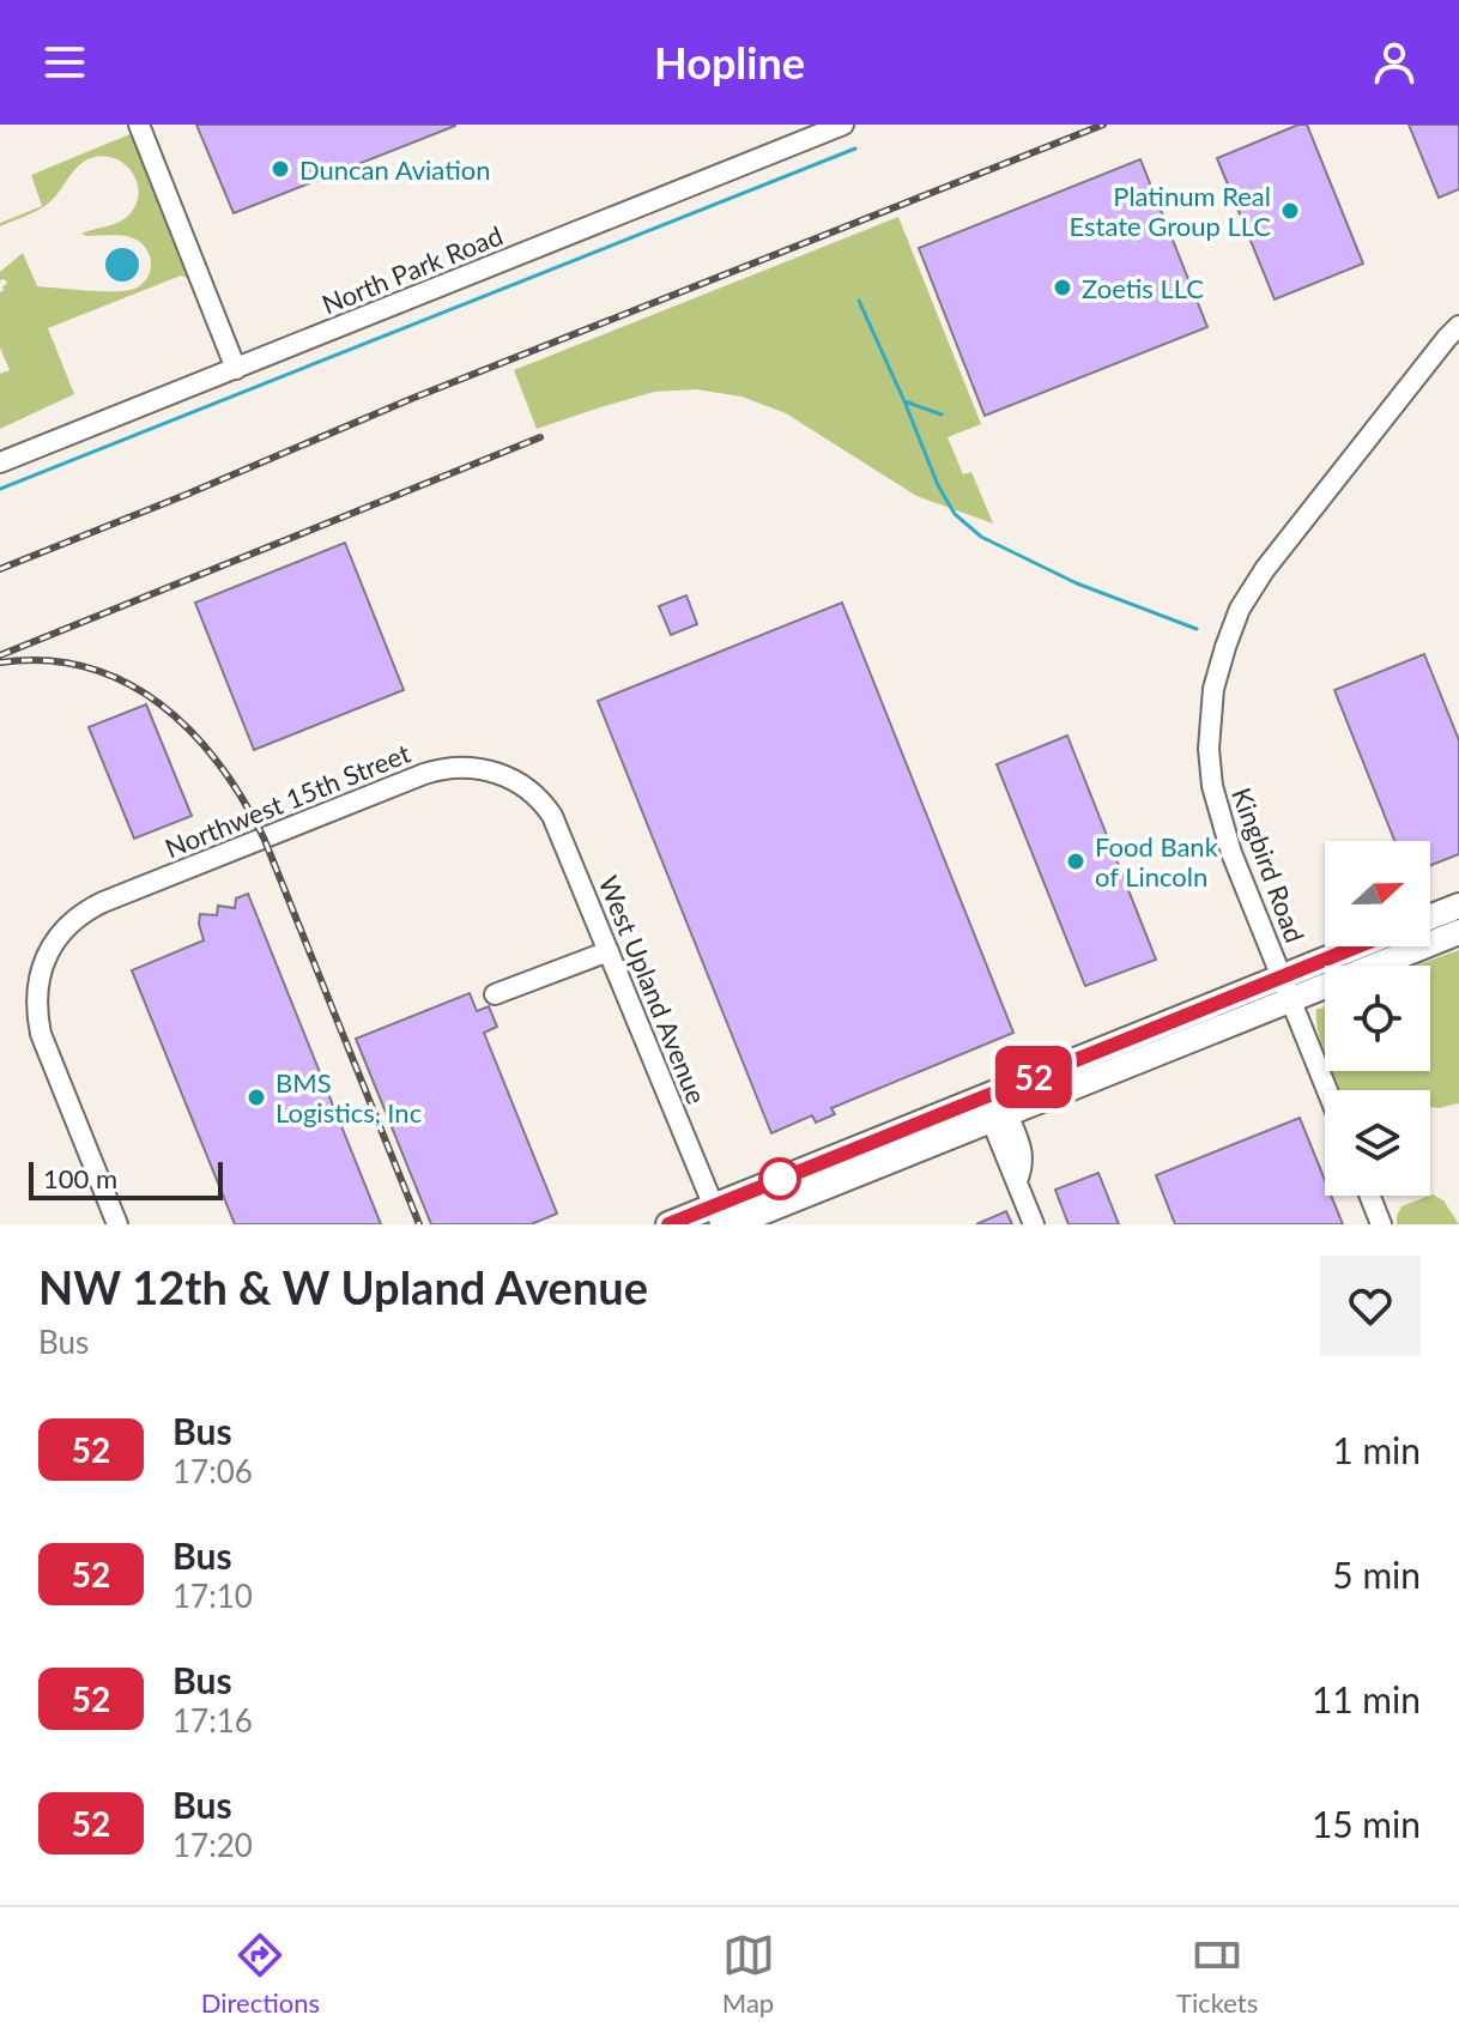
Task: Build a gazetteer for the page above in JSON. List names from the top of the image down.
{
  "streets": {
    "street": [
      "North Park Road",
      "Northwest 15th Street",
      "Kingbird Road",
      "West Upland Avenue"
    ]
  },
  "crossings": [
    ["Northwest 15th Street", "West Upland Avenue"]
  ],
  "places": [
    "Duncan Aviation",
    "Platinum Real Estate Group LLC",
    "Zoetis LLC",
    "Food Bank of Lincoln",
    "BMS Logistics, Inc"
  ],
  "lines": ["bus line 52"],
  "scale_bar": "100 m",
  "north": "right",
  "page": {
    "header": "Hopline",
    "on_map": "52",
    "scale": "100 m",
    "heading": ["NW 12th & W Upland Avenue", "Bus"],
    "list": [
      {
        "mark": "52",
        "name": "Bus",
        "note": "17:06",
        "value": "1 min"
      },
      {
        "mark": "52",
        "name": "Bus",
        "note": "17:10",
        "value": "5 min"
      },
      {
        "mark": "52",
        "name": "Bus",
        "note": "17:16",
        "value": "11 min"
      },
      {
        "mark": "52",
        "name": "Bus",
        "note": "17:20",
        "value": "15 min"
      }
    ],
    "tabs": ["Directions", "Map", "Tickets"]
  }
}
